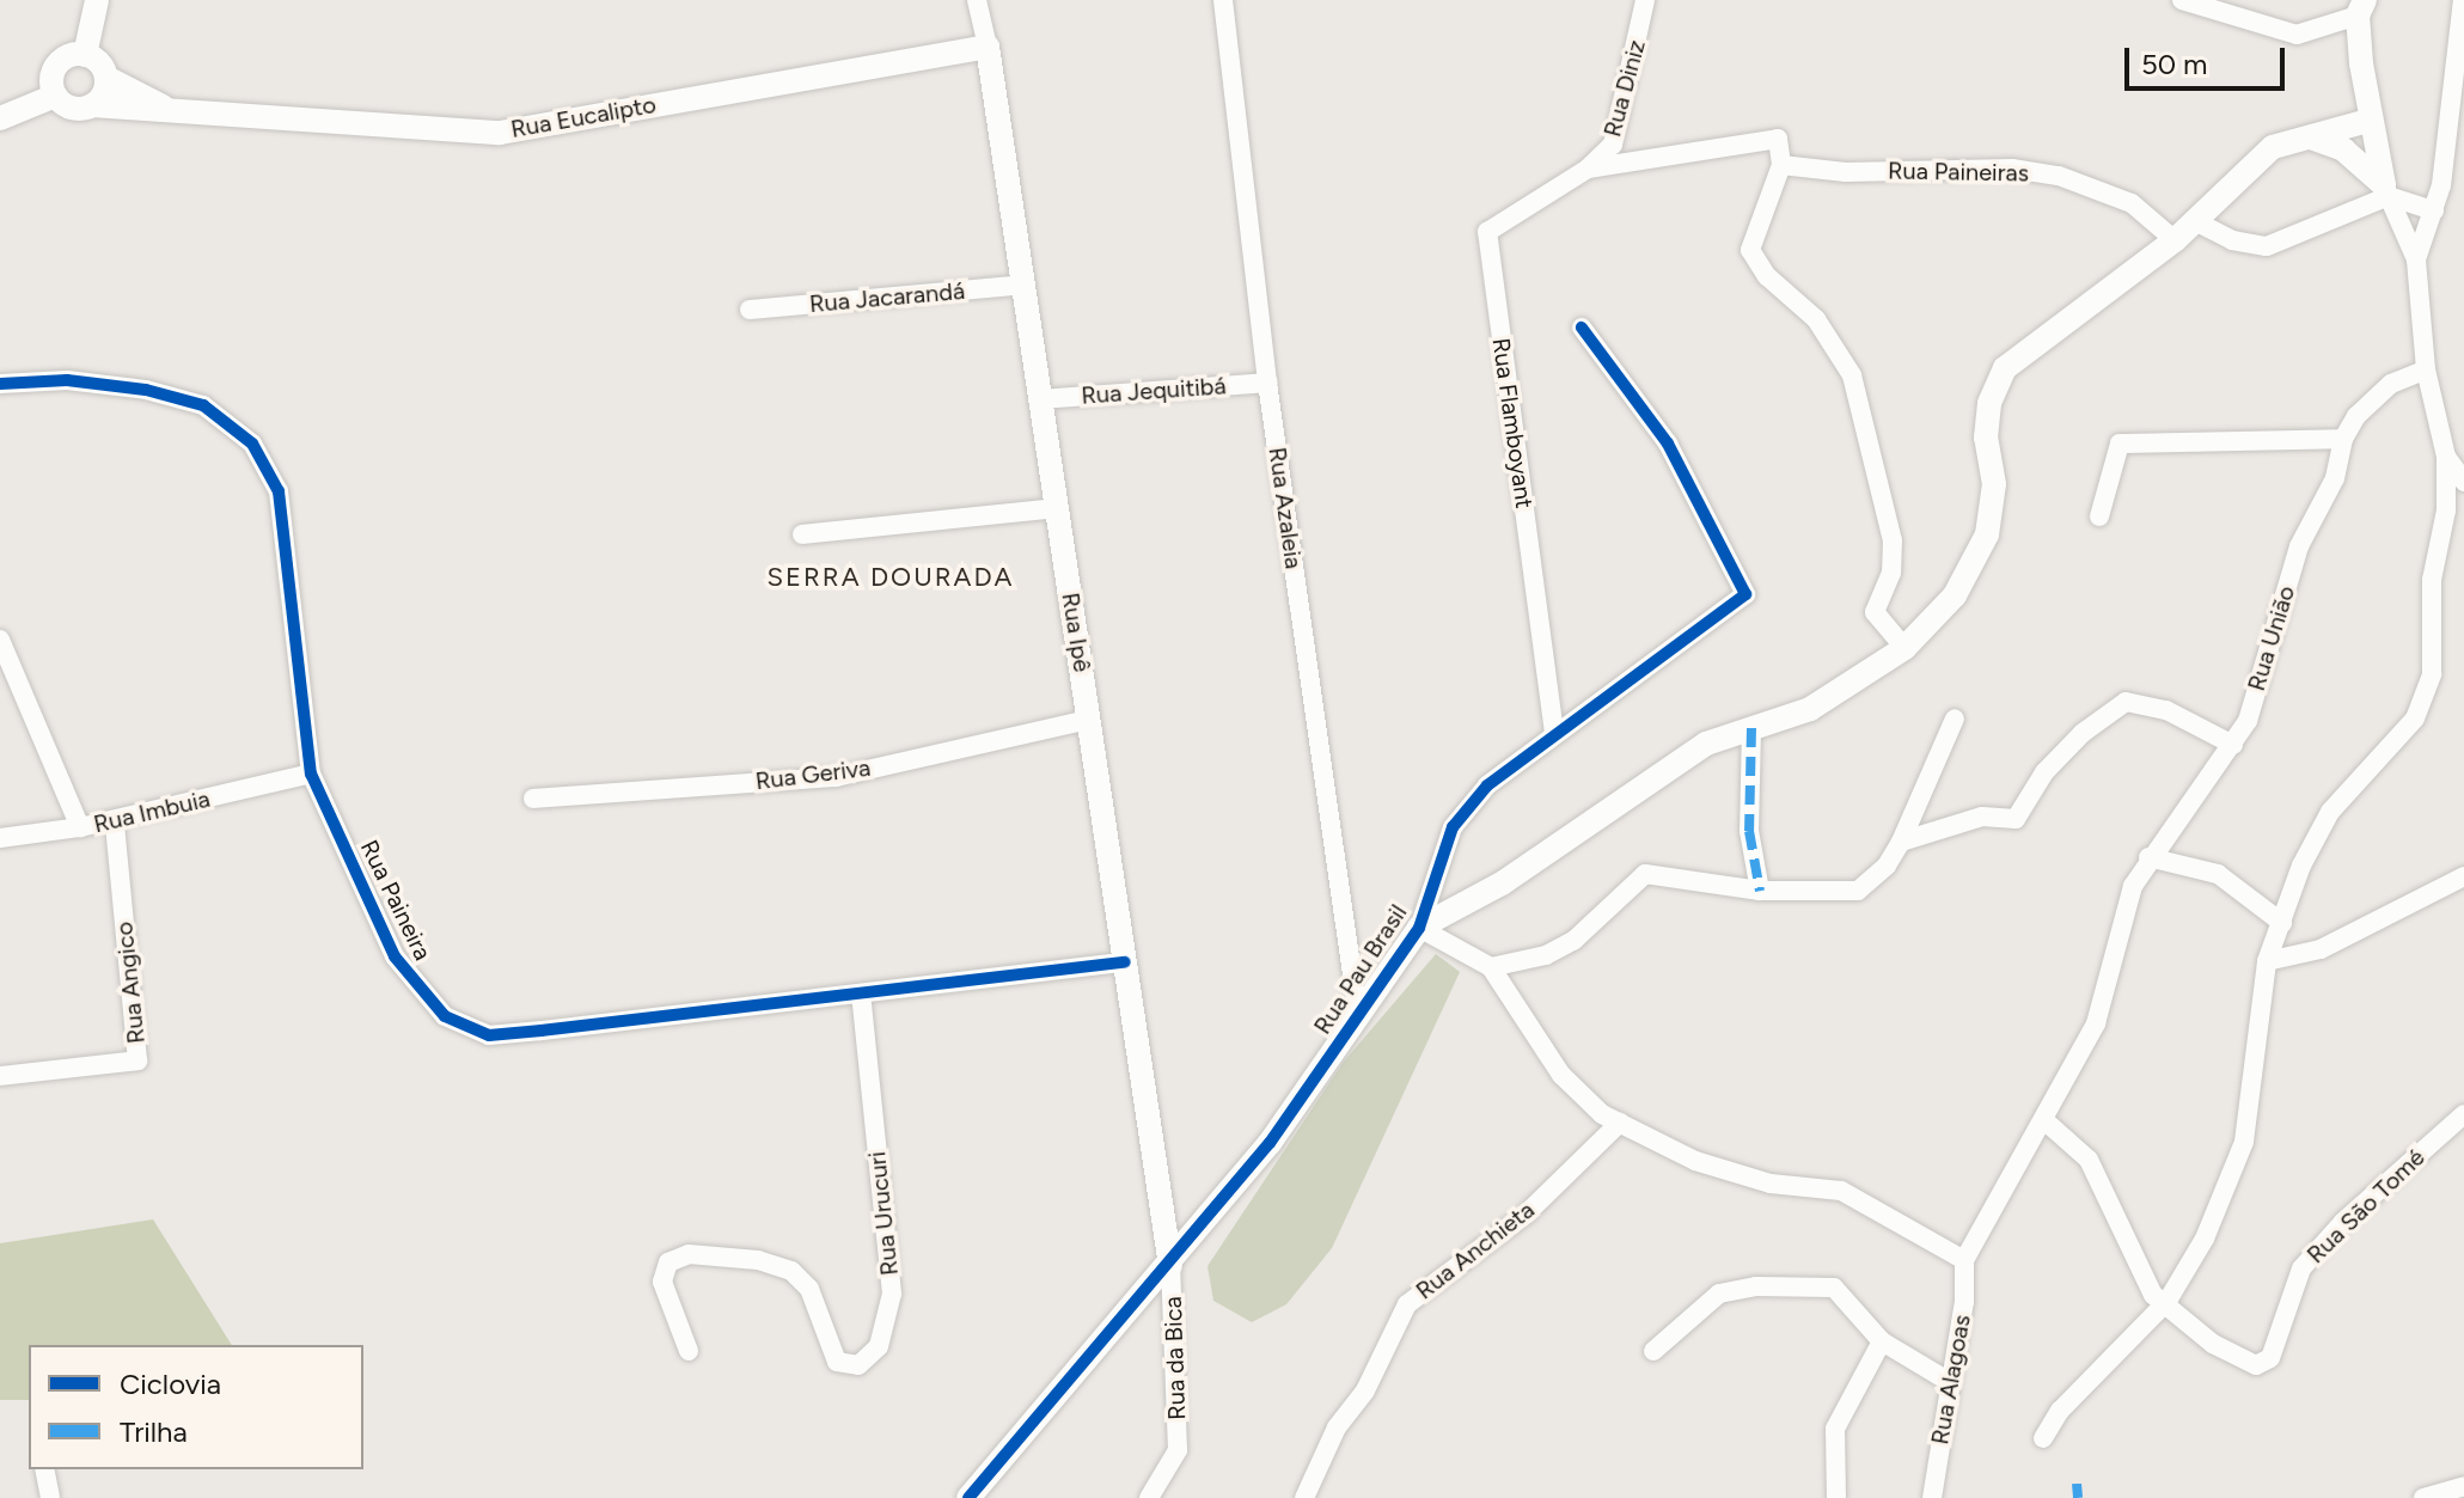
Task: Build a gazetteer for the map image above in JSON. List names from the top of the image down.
{
  "streets": {
    "street": [
      "Rua Diniz",
      "Rua Eucalipto",
      "Rua Paineiras",
      "Rua Jacarandá",
      "Rua Jequitibá",
      "Rua Flamboyant",
      "Rua Azaleia",
      "Rua Ipê",
      "Rua União",
      "Rua Geriva",
      "Rua Imbuia",
      "Rua Paineira",
      "Rua Pau Brasil",
      "Rua Angico",
      "Rua São Tomé",
      "Rua Urucuri",
      "Rua Anchieta",
      "Rua da Bica",
      "Rua Alagoas"
    ]
  },
  "crossings": [
    ["Rua Diniz", "Rua Flamboyant"],
    ["Rua Eucalipto", "Rua Ipê"],
    ["Rua Jacarandá", "Rua Ipê"],
    ["Rua Jequitibá", "Rua Azaleia"],
    ["Rua Jequitibá", "Rua Ipê"],
    ["Rua Flamboyant", "Rua Pau Brasil"],
    ["Rua Azaleia", "Rua Pau Brasil"],
    ["Rua Ipê", "Rua Geriva"],
    ["Rua Ipê", "Rua Paineira"],
    ["Rua Ipê", "Rua Pau Brasil"],
    ["Rua Ipê", "Rua da Bica"],
    ["Rua União", "Rua São Tomé"],
    ["Rua União", "Rua Alagoas"],
    ["Rua Imbuia", "Rua Paineira"],
    ["Rua Imbuia", "Rua Angico"],
    ["Rua Paineira", "Rua Urucuri"],
    ["Rua Pau Brasil", "Rua da Bica"]
  ],
  "districts": ["SERRA DOURADA"],
  "legend": ["Ciclovia", "Trilha"],
  "scale_bar": "50 m"
}
